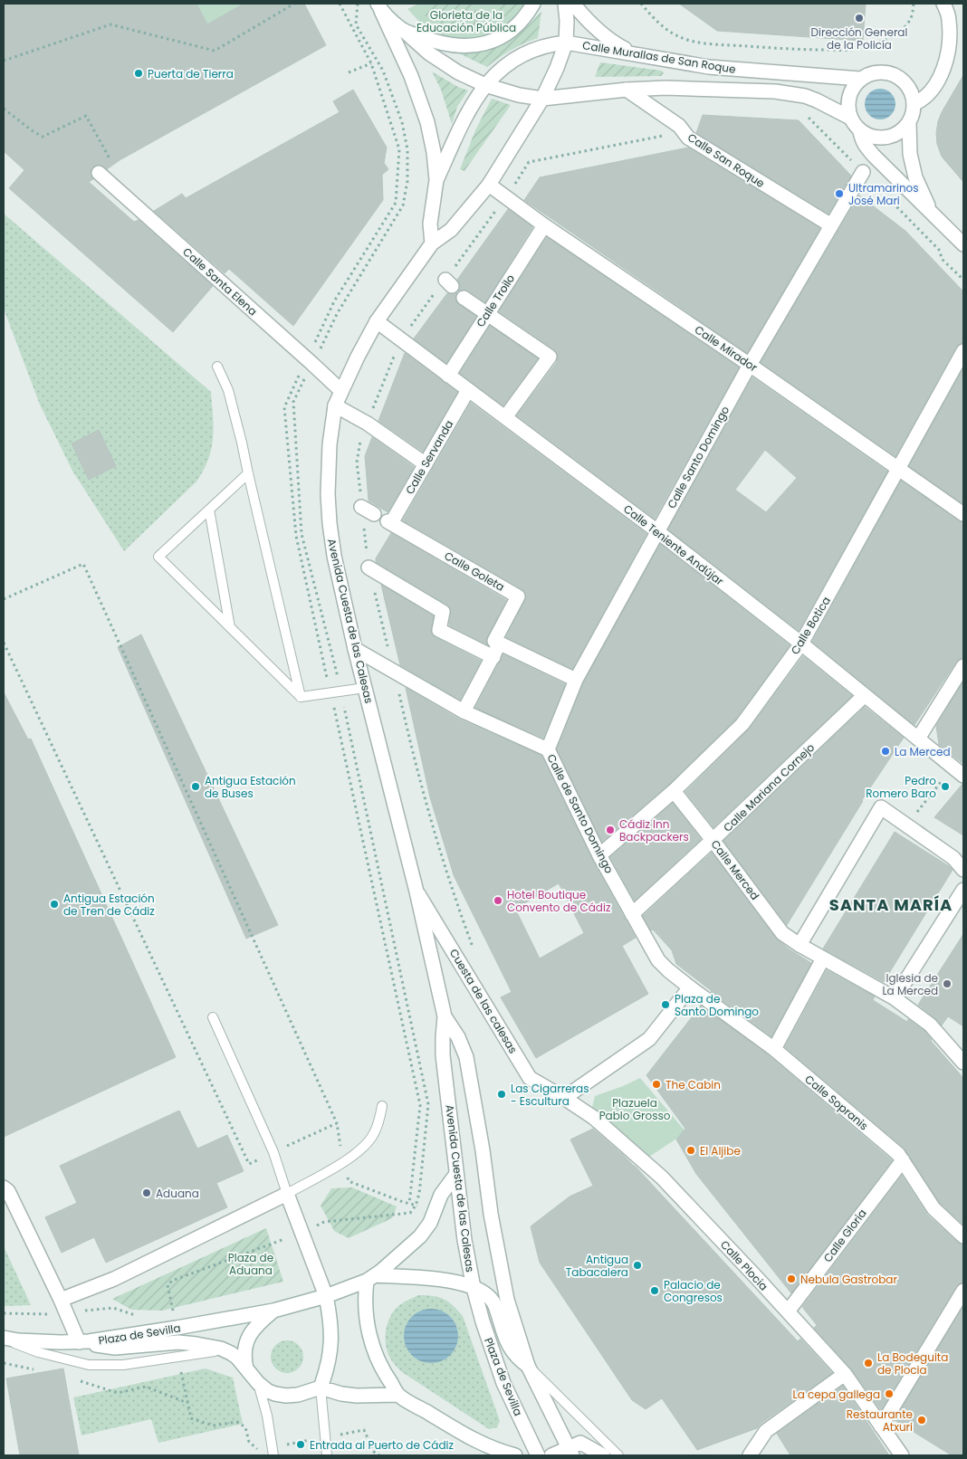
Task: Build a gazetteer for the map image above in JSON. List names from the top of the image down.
{
  "streets": {
    "street": [
      "Calle Murallas de San Roque",
      "Calle San Roque",
      "Calle Santa Elena",
      "Calle Troilo",
      "Calle Mirador",
      "Calle Servanda",
      "Calle Santo Domingo",
      "Calle Teniente Andújar",
      "Calle Goleta",
      "Avenida Cuesta de las Calesas",
      "Calle Botica",
      "Calle Mariana Cornejo",
      "Calle de Santo Domingo",
      "Calle Merced",
      "Cuesta de las calesas",
      "Calle Sopranis",
      "Calle Gloria",
      "Calle Plocia",
      "Plaza de Sevilla"
    ]
  },
  "crossings": [
    ["Calle Murallas de San Roque", "Calle San Roque"],
    ["Calle Murallas de San Roque", "Avenida Cuesta de las Calesas"],
    ["Calle San Roque", "Calle Santo Domingo"],
    ["Calle Santa Elena", "Avenida Cuesta de las Calesas"],
    ["Calle Troilo", "Calle Mirador"],
    ["Calle Troilo", "Calle Teniente Andújar"],
    ["Calle Mirador", "Calle Santo Domingo"],
    ["Calle Mirador", "Avenida Cuesta de las Calesas"],
    ["Calle Mirador", "Calle Botica"],
    ["Calle Servanda", "Calle Teniente Andújar"],
    ["Calle Servanda", "Calle Goleta"],
    ["Calle Santo Domingo", "Calle Teniente Andújar"],
    ["Calle Santo Domingo", "Calle de Santo Domingo"],
    ["Calle Teniente Andújar", "Avenida Cuesta de las Calesas"],
    ["Calle Teniente Andújar", "Calle Botica"],
    ["Calle Teniente Andújar", "Calle Mariana Cornejo"],
    ["Avenida Cuesta de las Calesas", "Cuesta de las calesas"],
    ["Avenida Cuesta de las Calesas", "Plaza de Sevilla"],
    ["Calle Botica", "Calle de Santo Domingo"],
    ["Calle Botica", "Calle Merced"],
    ["Calle Mariana Cornejo", "Calle de Santo Domingo"],
    ["Calle Mariana Cornejo", "Calle Merced"],
    ["Calle de Santo Domingo", "Calle Sopranis"],
    ["Cuesta de las calesas", "Calle Plocia"],
    ["Calle Sopranis", "Calle Gloria"],
    ["Calle Gloria", "Calle Plocia"]
  ],
  "districts": ["SANTA MARÍA"],
  "parks": ["Glorieta de la Educación Pública", "Plazuela Pablo Grosso", "Plaza de Aduana"],
  "places": [
    "Dirección General de la Policía",
    "Puerta de Tierra",
    "Ultramarinos José Mari",
    "La Merced",
    "Antigua Estación de Buses",
    "Pedro Romero Baro",
    "Cádiz Inn Backpackers",
    "Hotel Boutique Convento de Cádiz",
    "Antigua Estación de Tren de Cádiz",
    "Iglesia de La Merced",
    "Plaza de Santo Domingo",
    "The Cabin",
    "Las Cigarreras - Escultura",
    "El Aljibe",
    "Aduana",
    "Antigua Tabacalera",
    "Nebula Gastrobar",
    "Palacio de Congresos",
    "La Bodeguita de Plocia",
    "La cepa gallega",
    "Restaurante Atxuri",
    "Entrada al Puerto de Cádiz"
  ]
}
